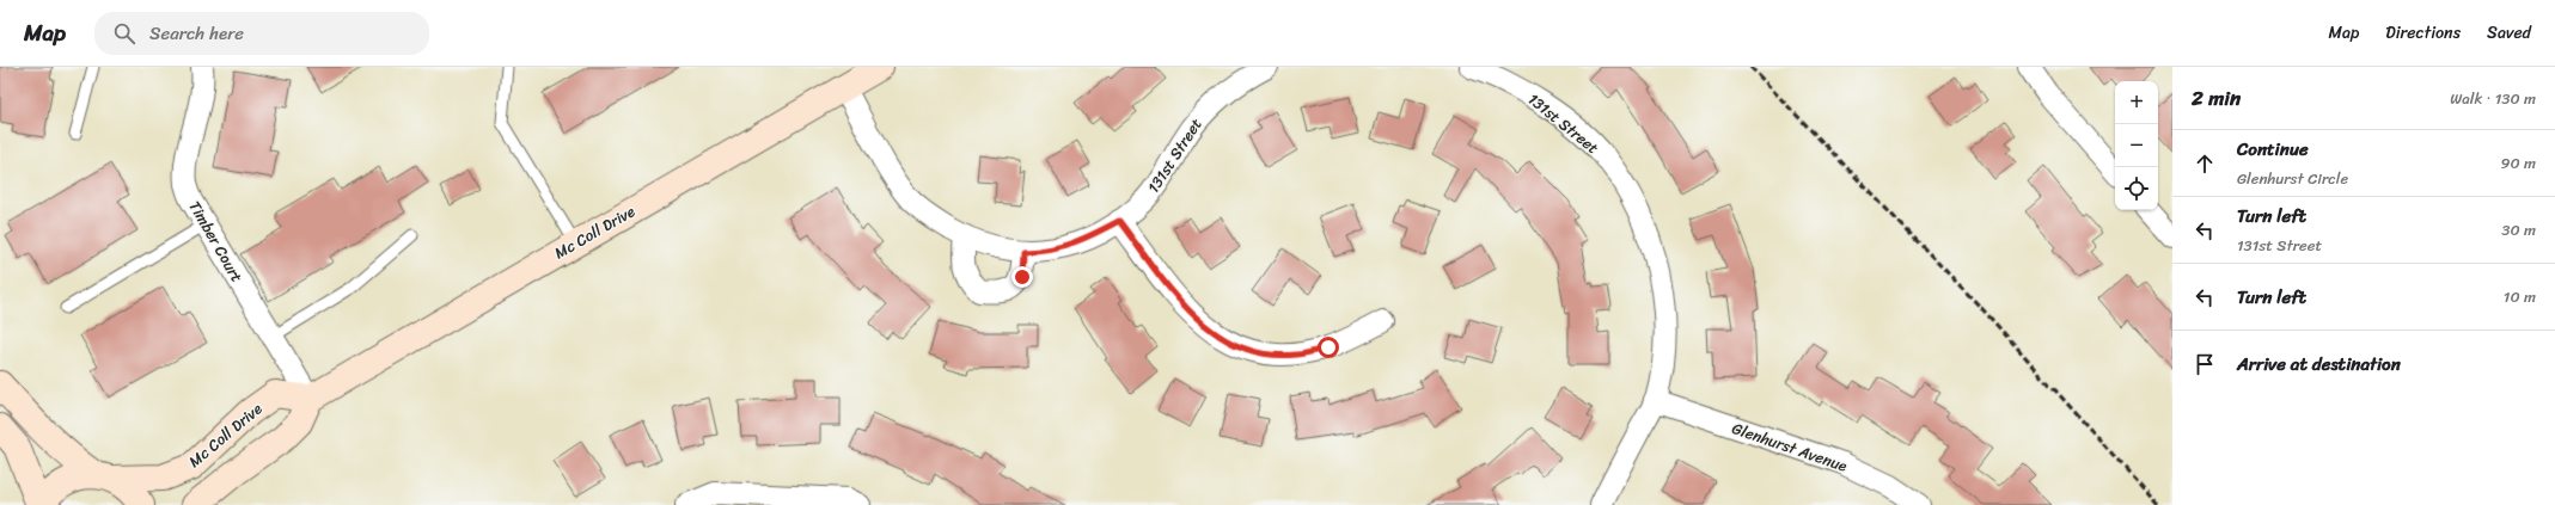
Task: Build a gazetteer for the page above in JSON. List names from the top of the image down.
{
  "streets": {
    "main road": ["Mc Coll Drive"],
    "street": ["131st Street", "Timber Court", "Glenhurst Avenue"]
  },
  "crossings": [
    ["131st Street", "Mc Coll Drive"],
    ["131st Street", "Glenhurst Avenue"],
    ["Mc Coll Drive", "Timber Court"]
  ],
  "page": {
    "header": "Map",
    "search": "Search here",
    "nav": ["Map", "Directions", "Saved"],
    "heading": ["2 min", "Walk · 130 m"],
    "map_buttons": ["+", "−"],
    "list": [
      ["Continue", "Glenhurst Circle", "90 m"],
      ["Turn left", "131st Street", "30 m"],
      ["Turn left", "10 m"],
      "Arrive at destination"
    ]
  }
}
